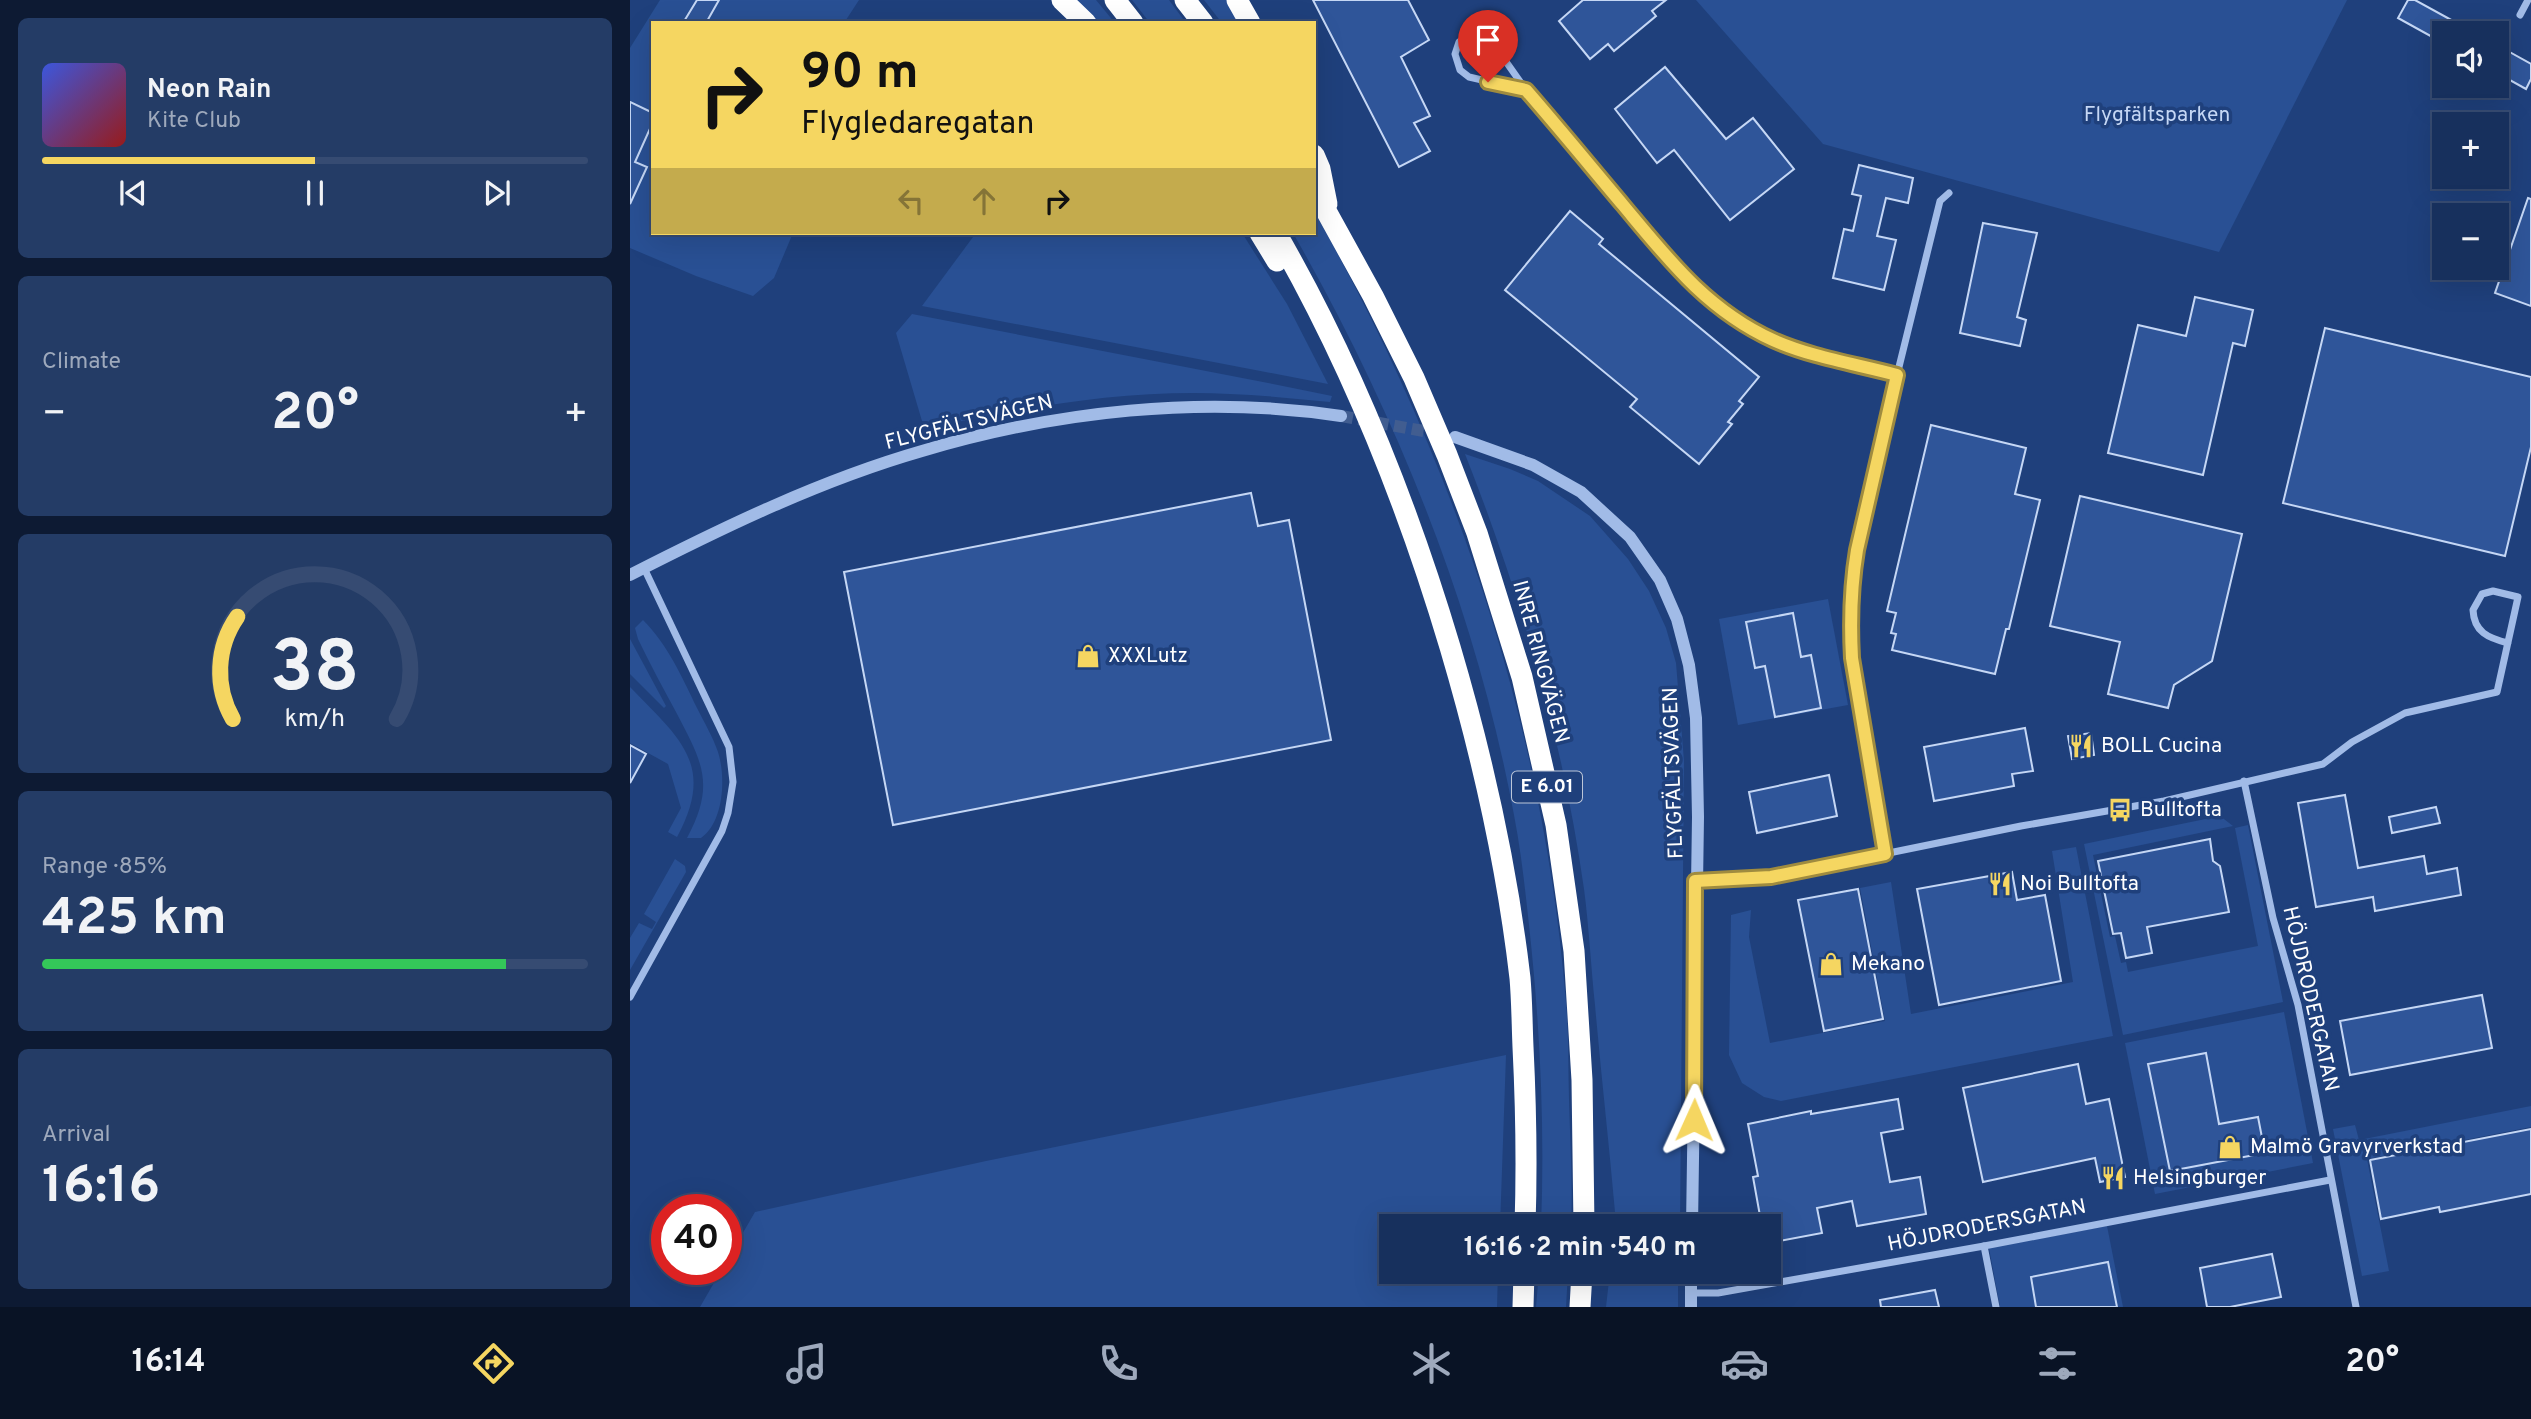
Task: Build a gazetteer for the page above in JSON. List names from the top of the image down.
{
  "streets": {
    "highway": ["INRE RINGVÄGEN", "E 6.01"],
    "street": ["FLYGFÄLTSVÄGEN", "HÖJDRODERGATAN", "HÖJDRODERSGATAN"]
  },
  "crossings": [
    ["HÖJDRODERGATAN", "HÖJDRODERSGATAN"]
  ],
  "parks": ["Flygfältsparken"],
  "places": {
    "shop": ["XXXLutz", "Mekano", "Malmö Gravyrverkstad"],
    "restaurant": ["BOLL Cucina", "Noi Bulltofta", "Helsingburger"],
    "bus stop": ["Bulltofta"]
  },
  "page": {
    "map_buttons": ["+", "−"],
    "turn": ["90 m", "Flygledaregatan"],
    "song": ["Neon Rain", "Kite Club"],
    "tile": [
      "Climate",
      ["Range · 85%", "425 km"],
      ["Arrival", "16:16"]
    ],
    "heat": ["−", "20°", "+"],
    "limit": "40",
    "trip": "16:16 · 2 min · 540 m",
    "tabs": ["16:14", "20°"],
    "gauge": ["38", "km/h"]
  }
}
